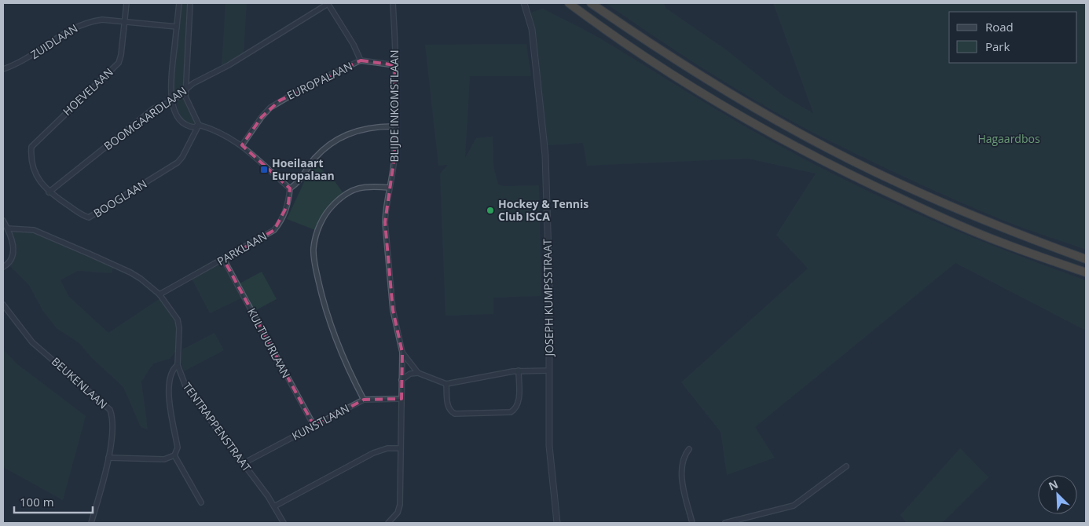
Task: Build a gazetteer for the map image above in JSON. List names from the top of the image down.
{
  "streets": {
    "street": [
      "ZUIDLAAN",
      "EUROPALAAN",
      "HOEVELAAN",
      "BLIJDE INKOMSTLAAN",
      "BOOMGAARDLAAN",
      "BOOGLAAN",
      "PARKLAAN",
      "JOSEPH KUMPSSTRAAT",
      "KULTUURLAAN",
      "BEUKENLAAN",
      "KUNSTLAAN",
      "TENTRAPPENSTRAAT"
    ]
  },
  "crossings": [
    ["ZUIDLAAN", "HOEVELAAN"],
    ["EUROPALAAN", "BLIJDE INKOMSTLAAN"],
    ["HOEVELAAN", "BOOGLAAN"],
    ["BOOMGAARDLAAN", "BOOGLAAN"],
    ["PARKLAAN", "KULTUURLAAN"],
    ["PARKLAAN", "TENTRAPPENSTRAAT"],
    ["KULTUURLAAN", "KUNSTLAAN"],
    ["KUNSTLAAN", "TENTRAPPENSTRAAT"]
  ],
  "parks": ["Hagaardbos"],
  "places": {
    "transit": ["Hoeilaart Europalaan"],
    "other": ["Hockey & Tennis Club ISCA"]
  },
  "legend": ["Road", "Park"],
  "scale_bar": "100 m",
  "north": "top left"
}
